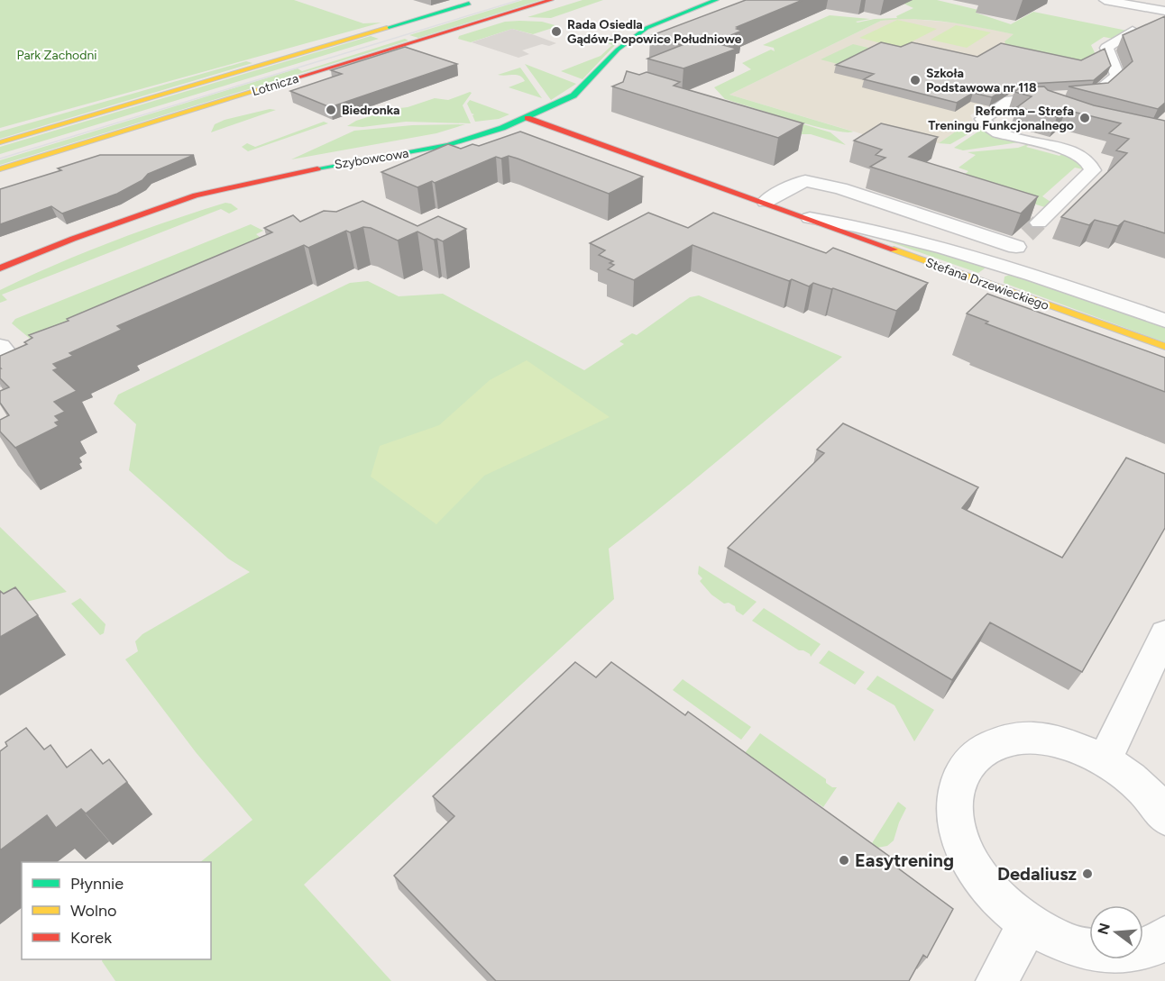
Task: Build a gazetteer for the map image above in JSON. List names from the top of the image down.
{
  "streets": {
    "street": ["Lotnicza", "Szybowcowa", "Stefana Drzewieckiego"]
  },
  "crossings": [
    ["Szybowcowa", "Stefana Drzewieckiego"]
  ],
  "parks": ["Park Zachodni"],
  "places": [
    "Rada Osiedla Gądów-Popowice Południowe",
    "Szkoła Podstawowa nr 118",
    "Biedronka",
    "Reforma – Strefa Treningu Funkcjonalnego",
    "Easytrening",
    "Dedaliusz"
  ],
  "legend": ["Płynnie", "Wolno", "Korek"],
  "north": "left"
}
